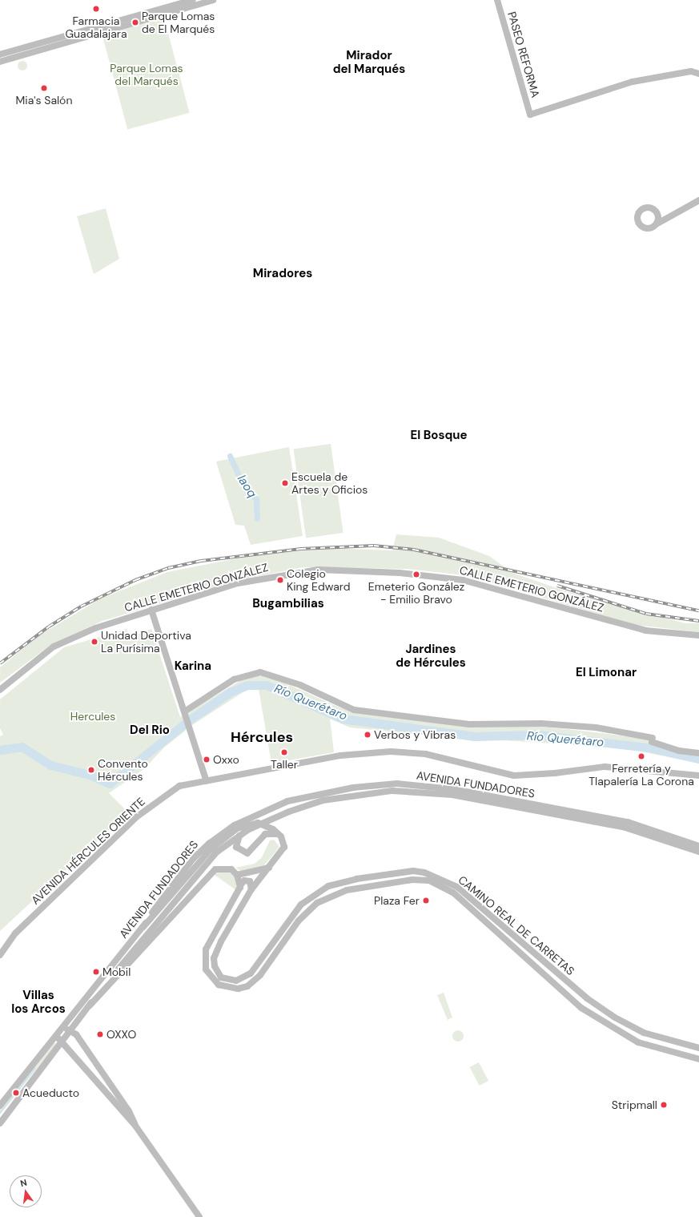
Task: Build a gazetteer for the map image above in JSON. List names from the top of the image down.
{
  "streets": {
    "street": [
      "PASEO REFORMA",
      "CALLE EMETERIO GONZÁLEZ",
      "AVENIDA FUNDADORES",
      "AVENIDA HÉRCULES ORIENTE",
      "CAMINO REAL DE CARRETAS"
    ]
  },
  "districts": [
    "Mirador del Marqués",
    "Miradores",
    "El Bosque",
    "Bugambilias",
    "Jardines de Hércules",
    "Karina",
    "El Limonar",
    "Del Rio",
    "Hércules",
    "Villas los Arcos"
  ],
  "water": ["Iaoq", "Río Querétaro"],
  "parks": ["Parque Lomas del Marqués", "Hercules"],
  "places": [
    "Farmacia Guadalajara",
    "Parque Lomas de El Marqués",
    "Mia's Salón",
    "Escuela de Artes y Oficios",
    "Emeterio González - Emilio Bravo",
    "Colegio King Edward",
    "Unidad Deportiva La Purísima",
    "Verbos y Vibras",
    "Taller",
    "Ferretería y Tlapalería La Corona",
    "Oxxo",
    "Convento Hércules",
    "Plaza Fer",
    "Mobil",
    "OXXO",
    "Acueducto",
    "Stripmall"
  ],
  "north": "top"
}
